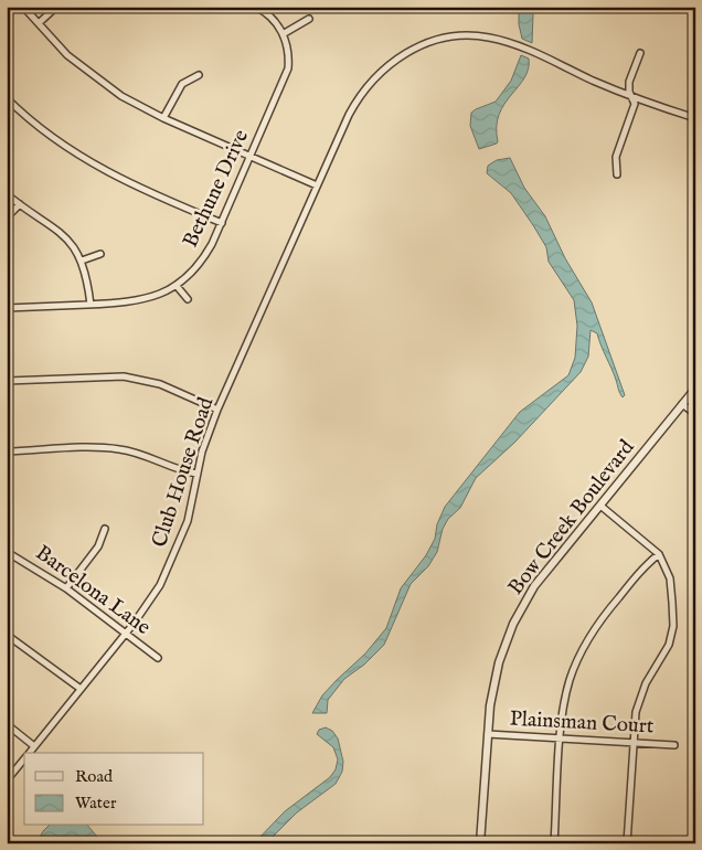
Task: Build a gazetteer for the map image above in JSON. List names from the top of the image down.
{
  "streets": {
    "street": [
      "Bethune Drive",
      "Club House Road",
      "Bow Creek Boulevard",
      "Barcelona Lane",
      "Plainsman Court"
    ]
  },
  "crossings": [
    ["Club House Road", "Barcelona Lane"],
    ["Bow Creek Boulevard", "Plainsman Court"]
  ],
  "legend": ["Road", "Water"]
}
